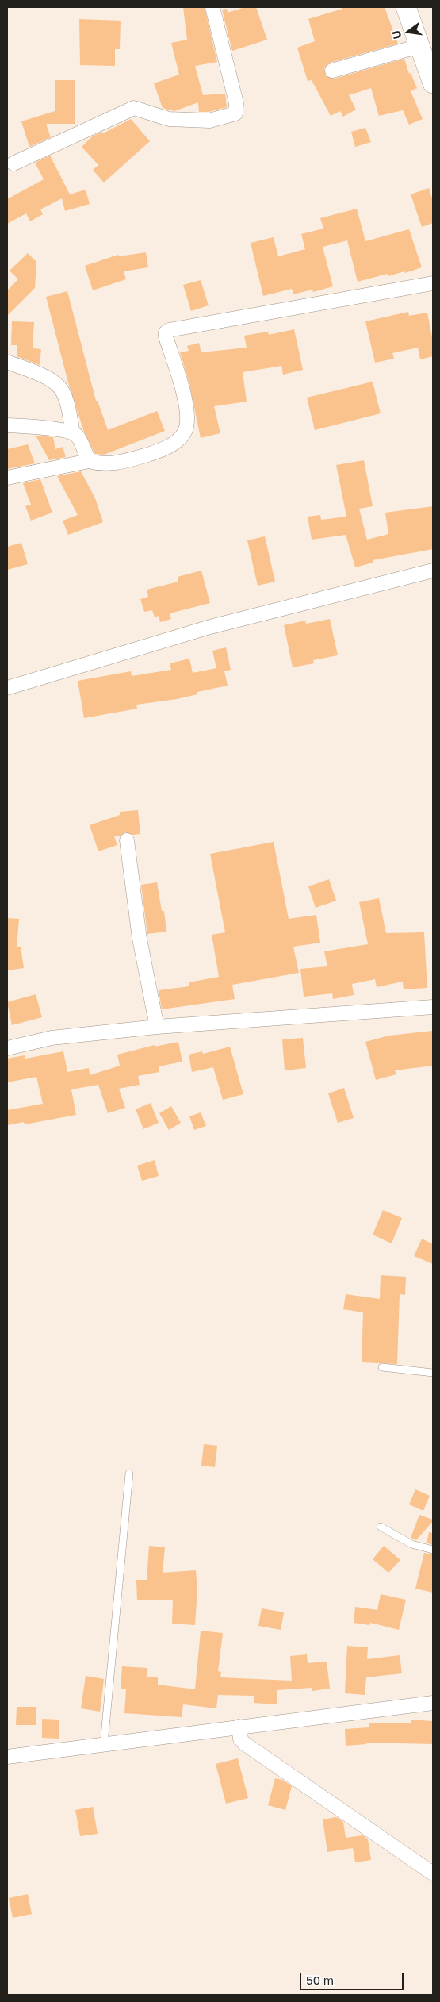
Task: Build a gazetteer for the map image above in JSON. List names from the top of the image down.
{
  "scale_bar": "50 m",
  "north": "left"
}
